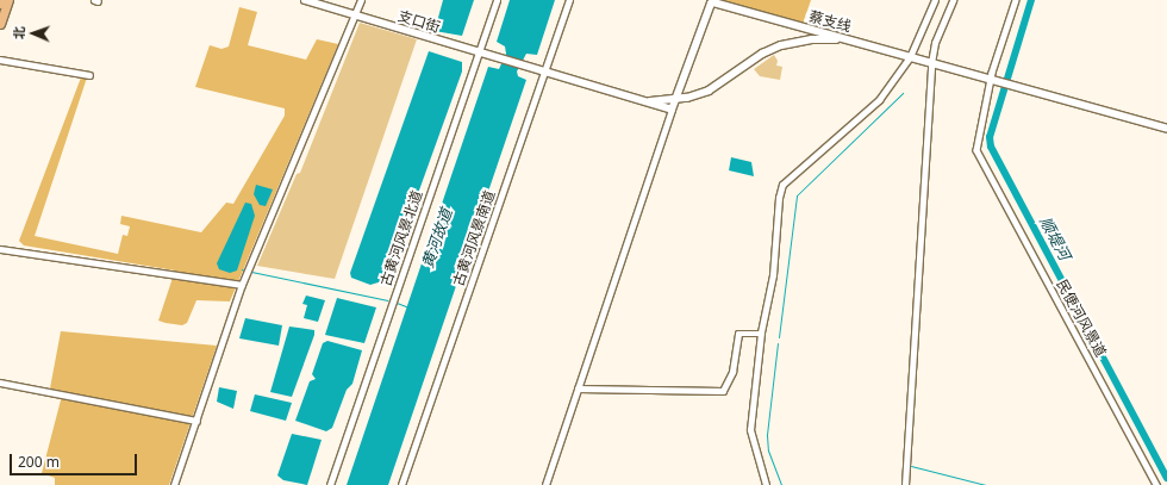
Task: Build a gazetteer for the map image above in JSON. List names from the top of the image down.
{
  "streets": {
    "street": [
      "支口街",
      "蔡支线",
      "古黄河风景北道",
      "古黄河风景南道",
      "民便河风景道"
    ]
  },
  "crossings": [
    ["支口街", "古黄河风景北道"],
    ["支口街", "古黄河风景南道"],
    ["蔡支线", "民便河风景道"]
  ],
  "water": ["黄河故道", "顺堤河"],
  "scale_bar": "200 m",
  "north": "left"
}
